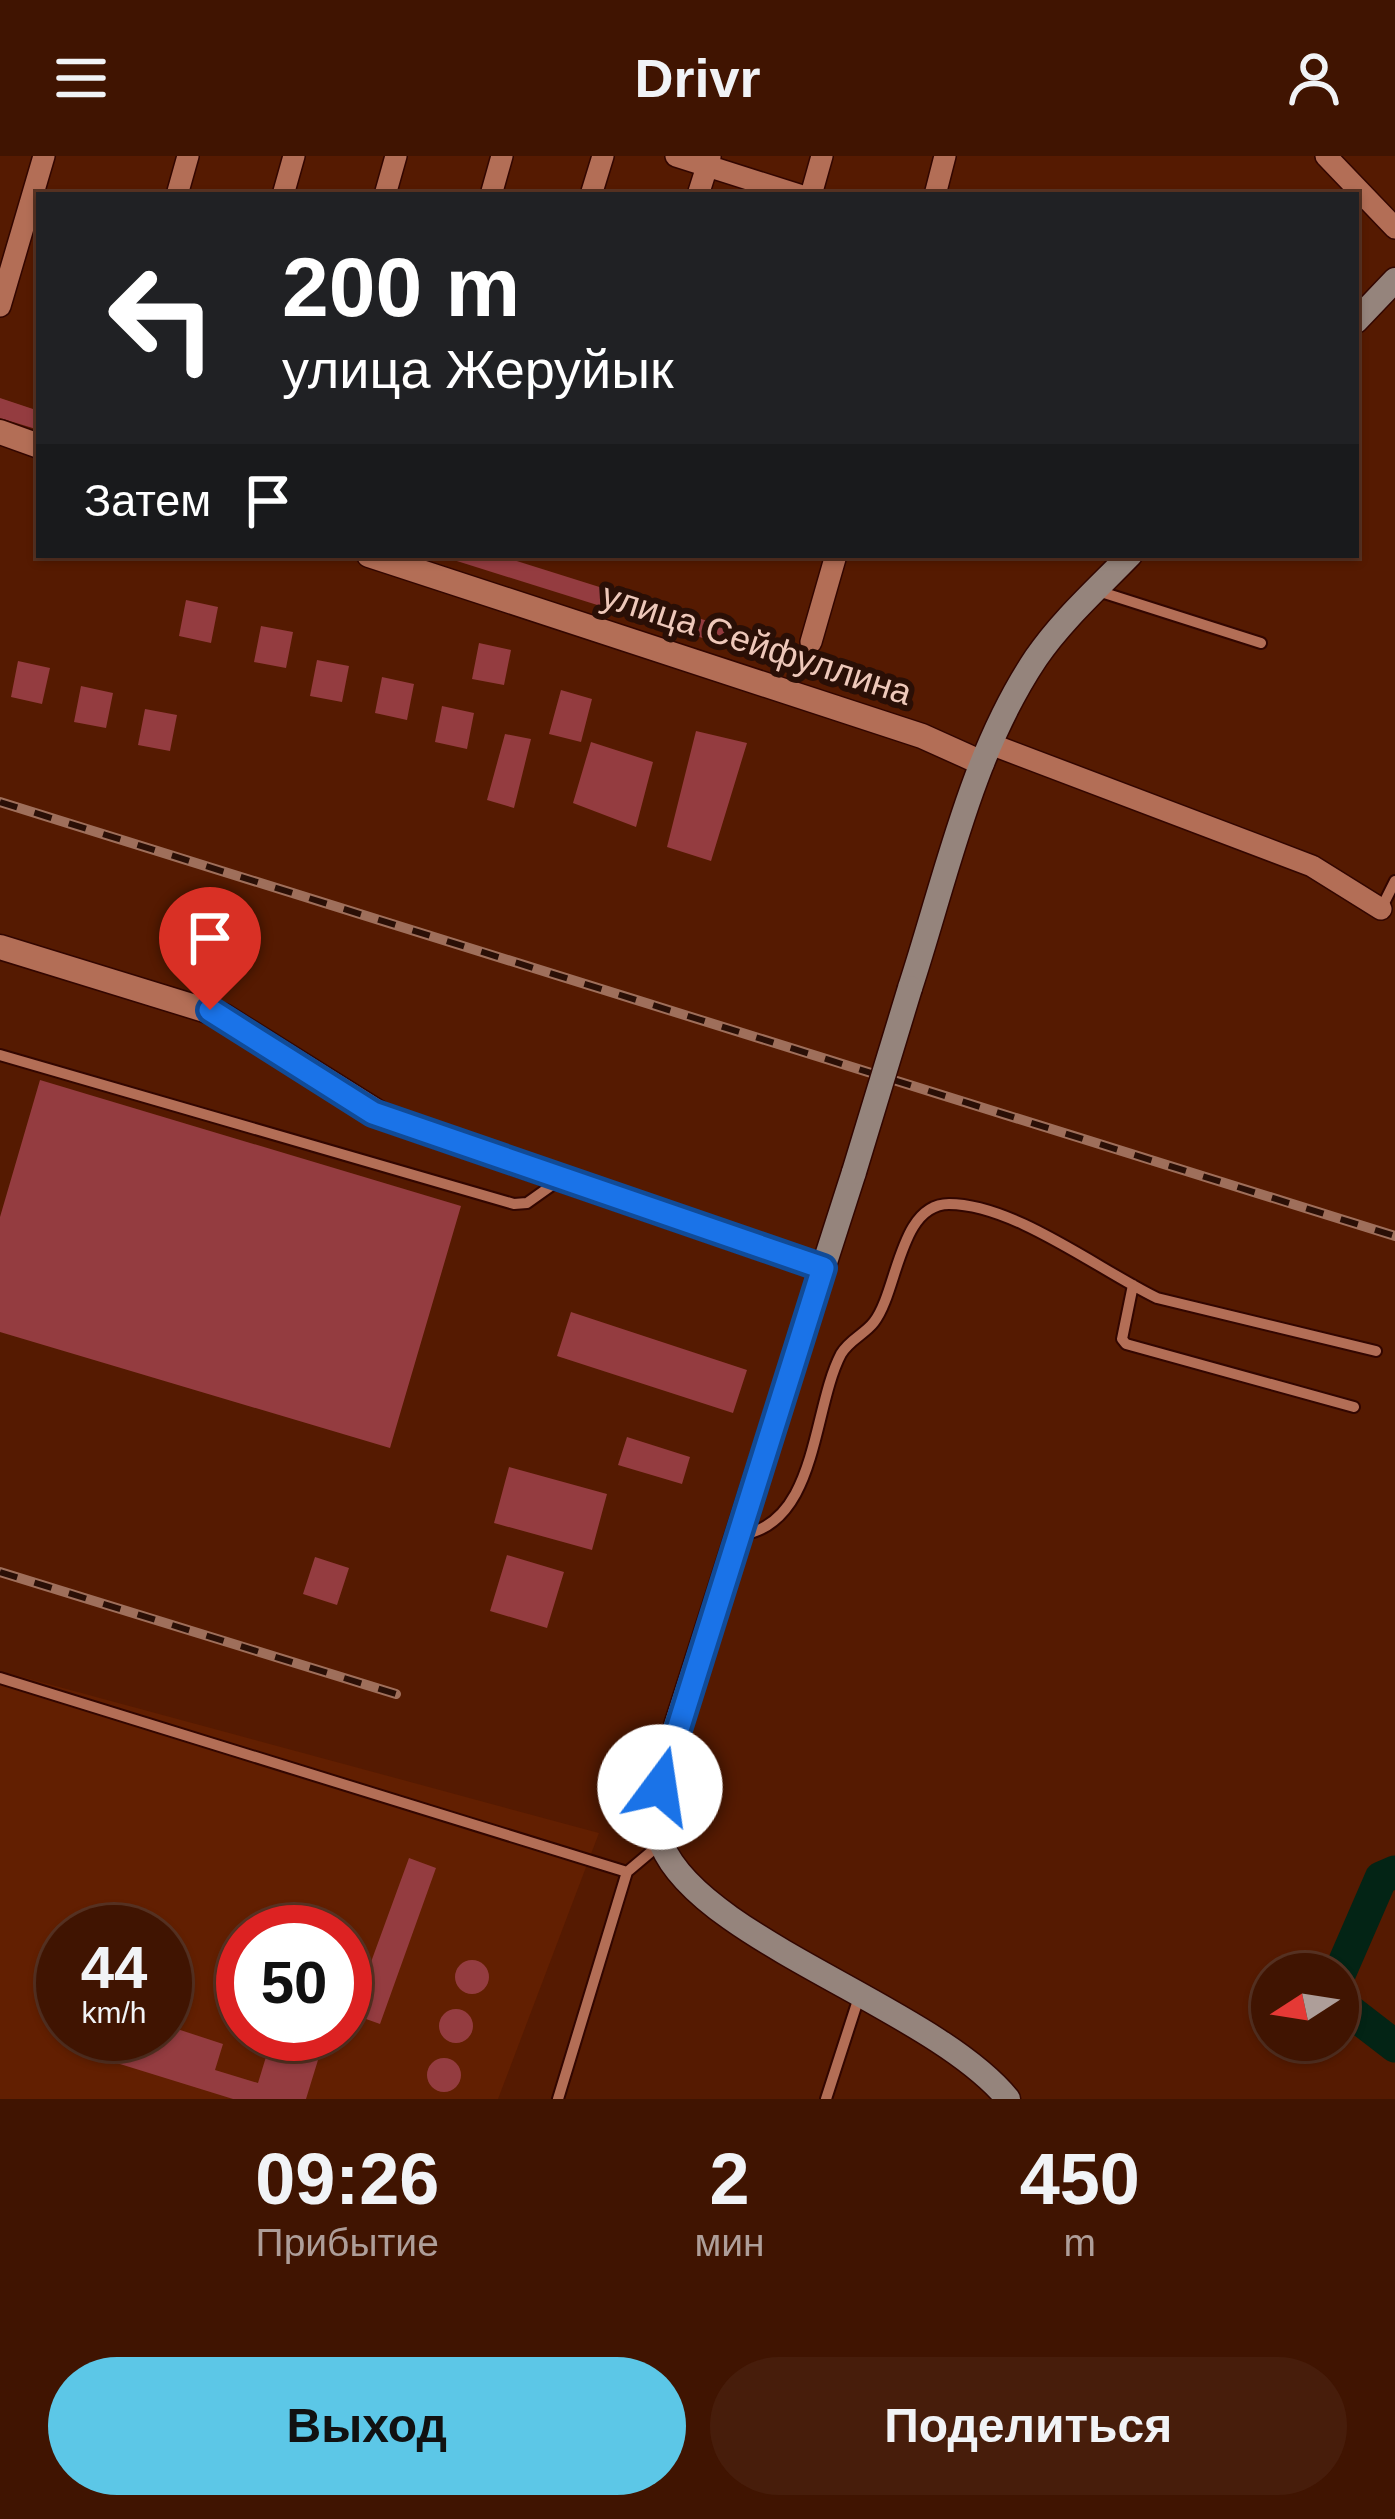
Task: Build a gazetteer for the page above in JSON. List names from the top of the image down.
{
  "streets": {
    "street": ["улица Сейфуллина"]
  },
  "north": "left",
  "page": {
    "header": "Drivr",
    "turn": ["200 m", "улица Жеруйык"],
    "then": "Затем",
    "speed": "44 km/h",
    "limit": "50",
    "eta": [
      "09:26",
      "Прибытие",
      "2",
      "мин",
      "450",
      "m"
    ],
    "buttons": ["Выход", "Поделиться"]
  }
}
